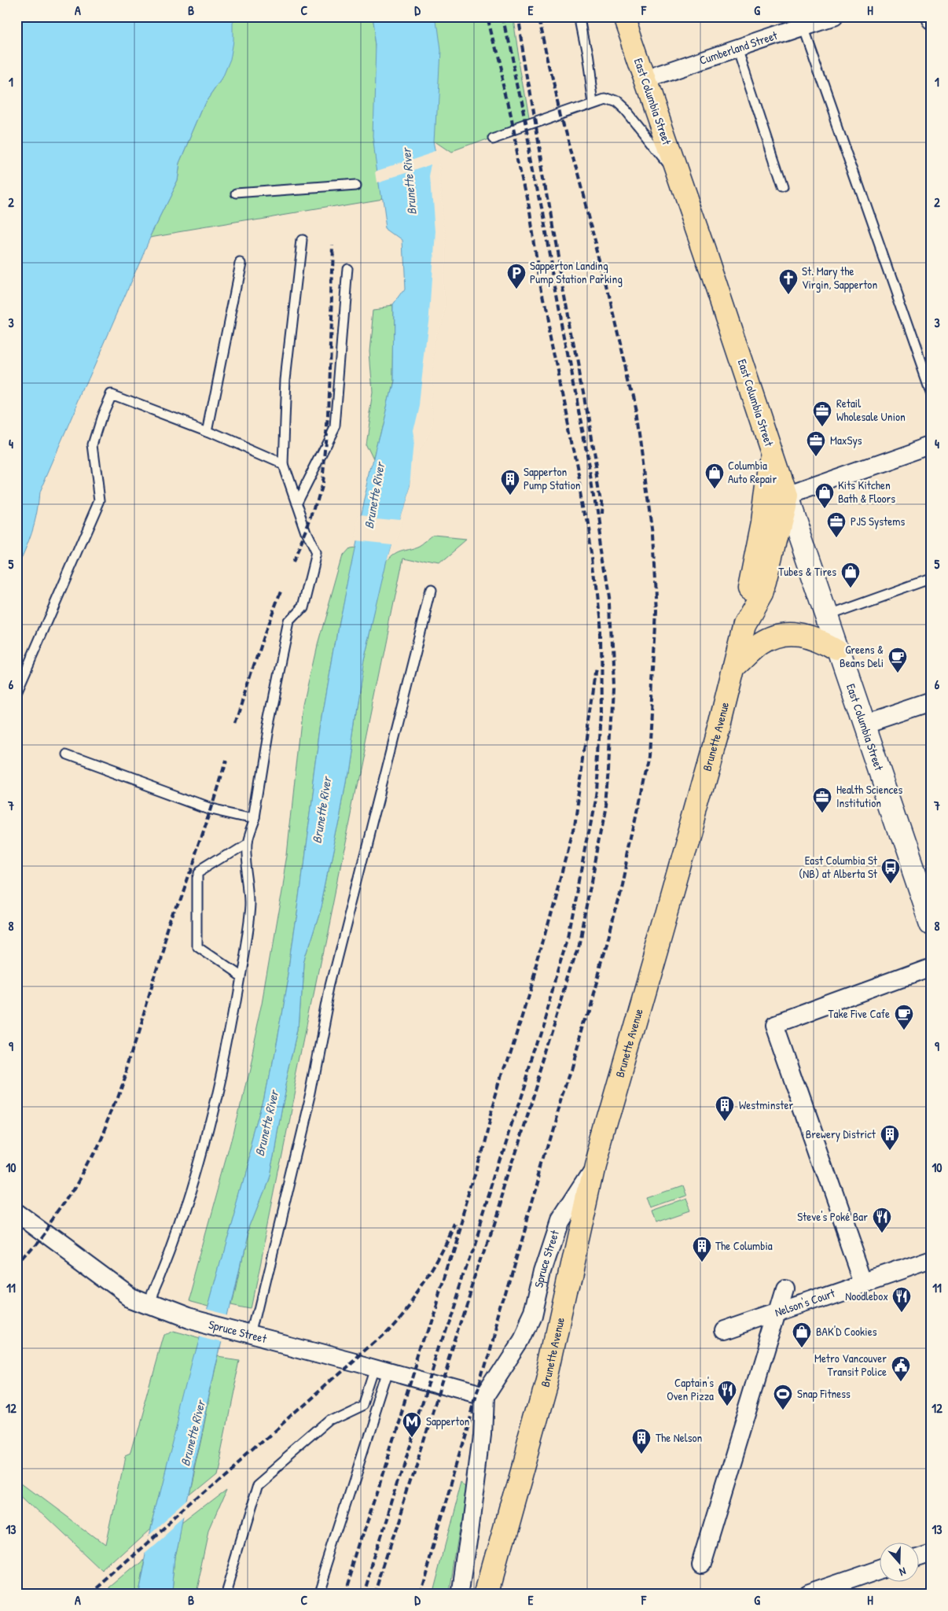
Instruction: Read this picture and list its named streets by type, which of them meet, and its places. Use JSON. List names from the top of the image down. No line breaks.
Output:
{"streets":{"main road":["East Columbia Street","Brunette Avenue"],"street":["Cumberland Street","Spruce Street","Nelson's Court"]},"crossings":[["Cumberland Street","East Columbia Street"],["East Columbia Street","Brunette Avenue"],["Brunette Avenue","Spruce Street"]],"water":["Brunette River"],"places":{"parking":["Sapperton Landing Pump Station Parking"],"church":["St. Mary the Virgin, Sapperton"],"office":["Retail Wholesale Union","MaxSys","PJS Systems","Health Sciences Institution"],"shop":["Columbia Auto Repair","Kits Kitchen Bath & Floors","Tubes & Tires","BAK'D Cookies"],"building":["Sapperton Pump Station","Westminster","Brewery District","The Columbia","The Nelson"],"cafe":["Greens & Beans Deli","Take Five Cafe"],"bus stop":["East Columbia St (NB) at Alberta St"],"restaurant":["Steve's Poké Bar","Noodlebox","Captain's Oven Pizza"],"public building":["Metro Vancouver Transit Police"],"sports":["Snap Fitness"],"metro station":["Sapperton"]},"north":"bottom","grid":{"columns":["A","B","C","D","E","F","G","H"],"rows":["1","2","3","4","5","6","7","8","9","10","11","12","13"]}}
